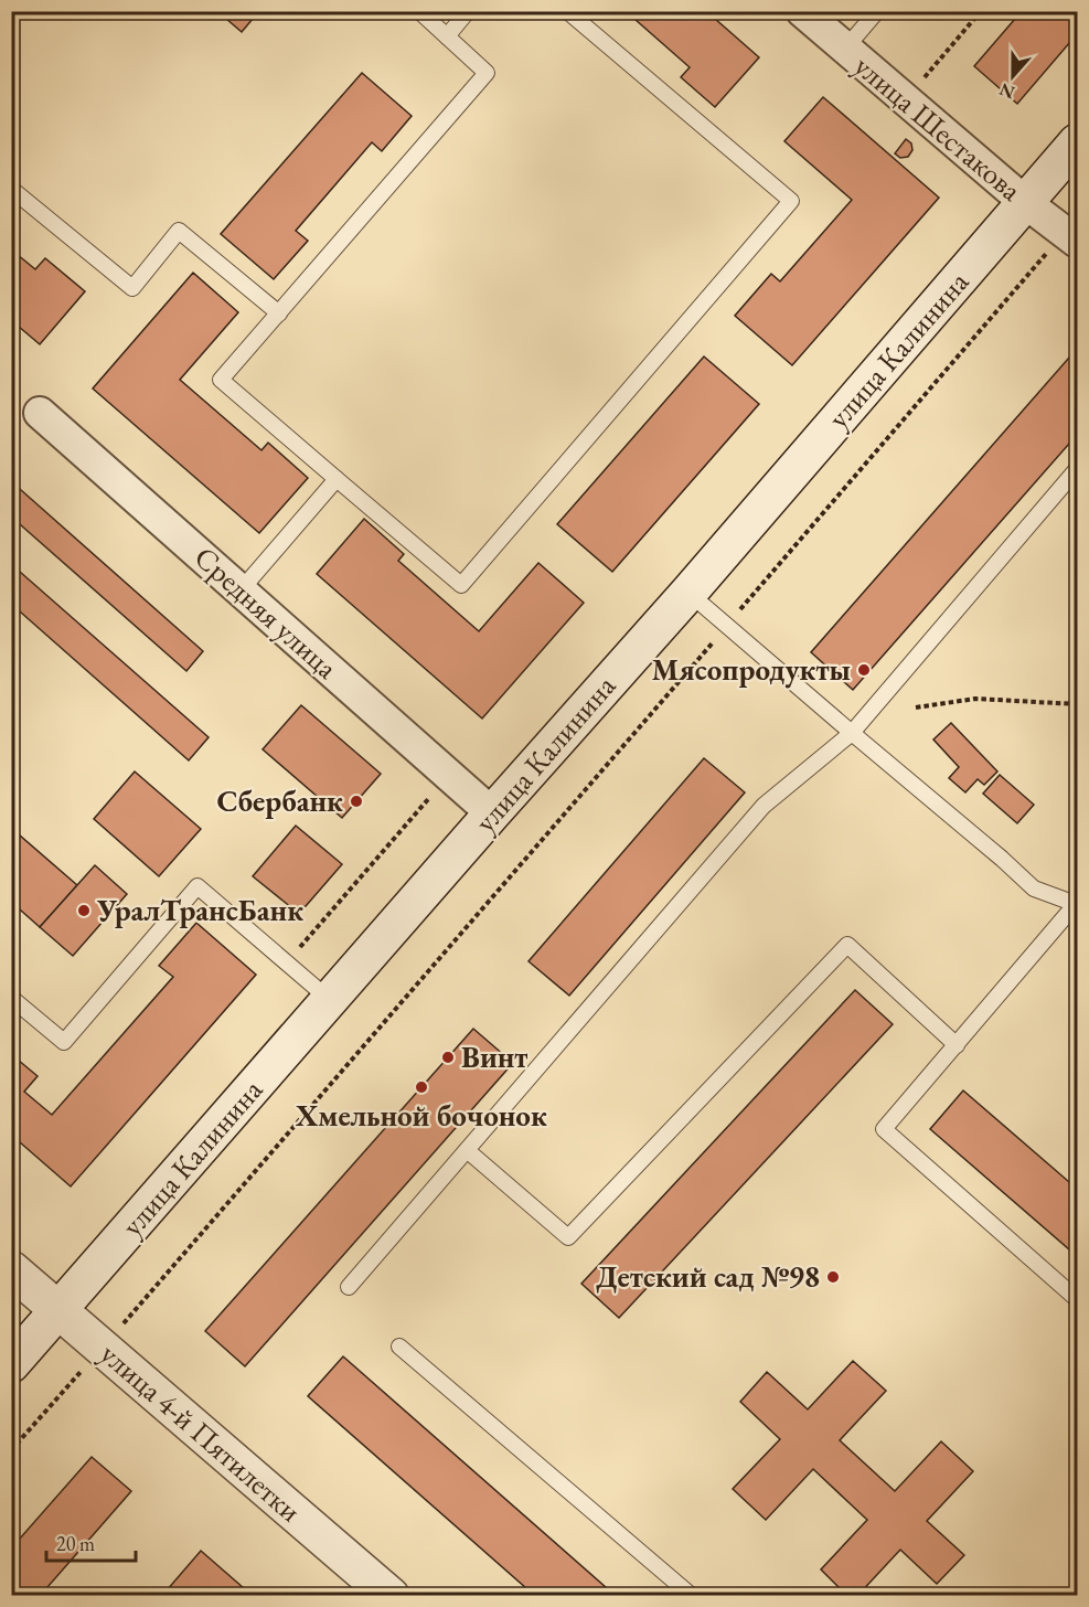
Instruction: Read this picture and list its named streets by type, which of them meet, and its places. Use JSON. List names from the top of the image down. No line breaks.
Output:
{"streets":{"main road":["улица Калинина","улица 4-й Пятилетки"],"street":["улица Шестакова","Средняя улица"]},"crossings":[["улица Шестакова","улица Калинина"],["улица Калинина","Средняя улица"],["улица Калинина","улица 4-й Пятилетки"]],"places":["Мясопродукты","Сбербанк","УралТрансБанк","Винт","Хмельной бочонок","Детский сад №98"],"scale_bar":"20 m","north":"bottom"}
